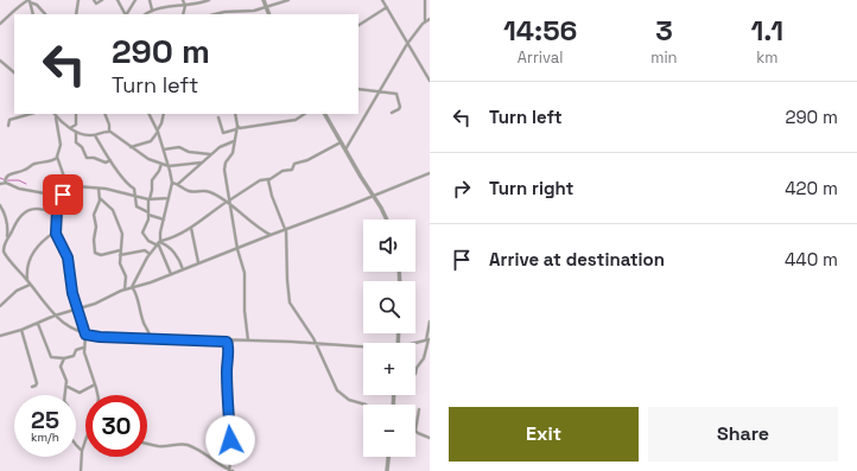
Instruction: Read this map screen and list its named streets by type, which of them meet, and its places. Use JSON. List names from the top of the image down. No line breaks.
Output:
{"page":{"eta":["14:56","Arrival","3","min","1.1","km"],"turn":["290 m","Turn left"],"list":[{"name":"Turn left","value":"290 m"},{"name":"Turn right","value":"420 m"},{"name":"Arrive at destination","value":"440 m"}],"map_buttons":["+","−"],"speed":"25 km/h","limit":"30","buttons":["Exit","Share"]}}
